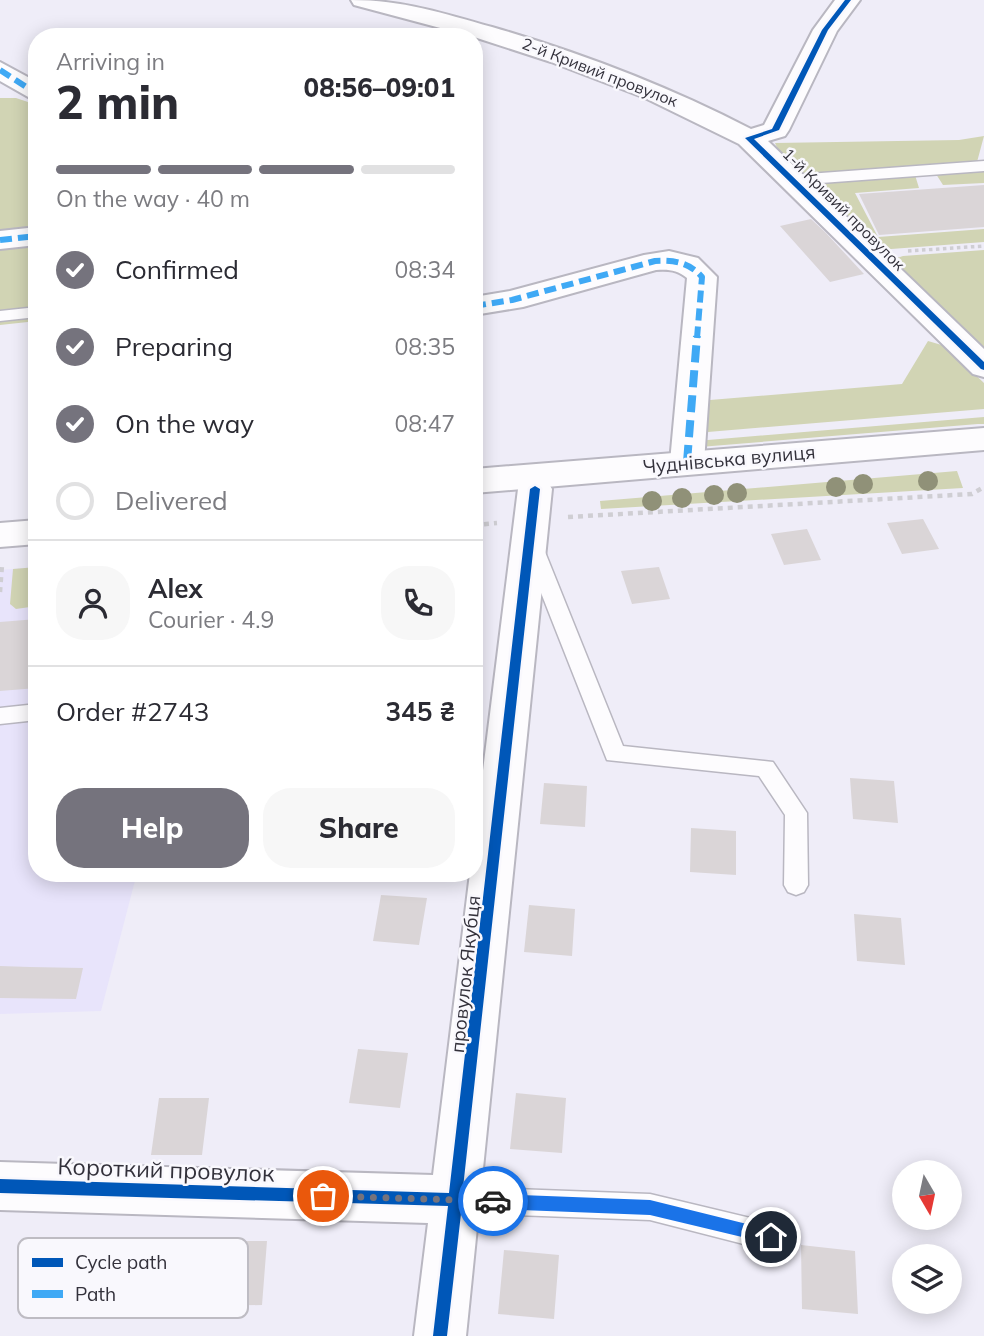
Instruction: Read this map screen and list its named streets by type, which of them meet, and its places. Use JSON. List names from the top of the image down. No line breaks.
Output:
{"streets":{"street":["2-й Кривий провулок","1-й Кривий провулок","Чуднівська вулиця","провулок Якубця","Короткий провулок"]},"crossings":[["2-й Кривий провулок","1-й Кривий провулок"],["Чуднівська вулиця","провулок Якубця"],["провулок Якубця","Короткий провулок"]],"legend":["Cycle path","Path"],"north":"bottom","page":{"heading":["2 min","Arriving in","08:56–09:01"],"panel":["Alex","Courier · 4.9","Order #2743","345 ₴"],"bar":"On the way · 40 m","list":[["Confirmed","08:34"],["Preparing","08:35"],["On the way","08:47"],"Delivered"],"buttons":["Help","Share"]}}
